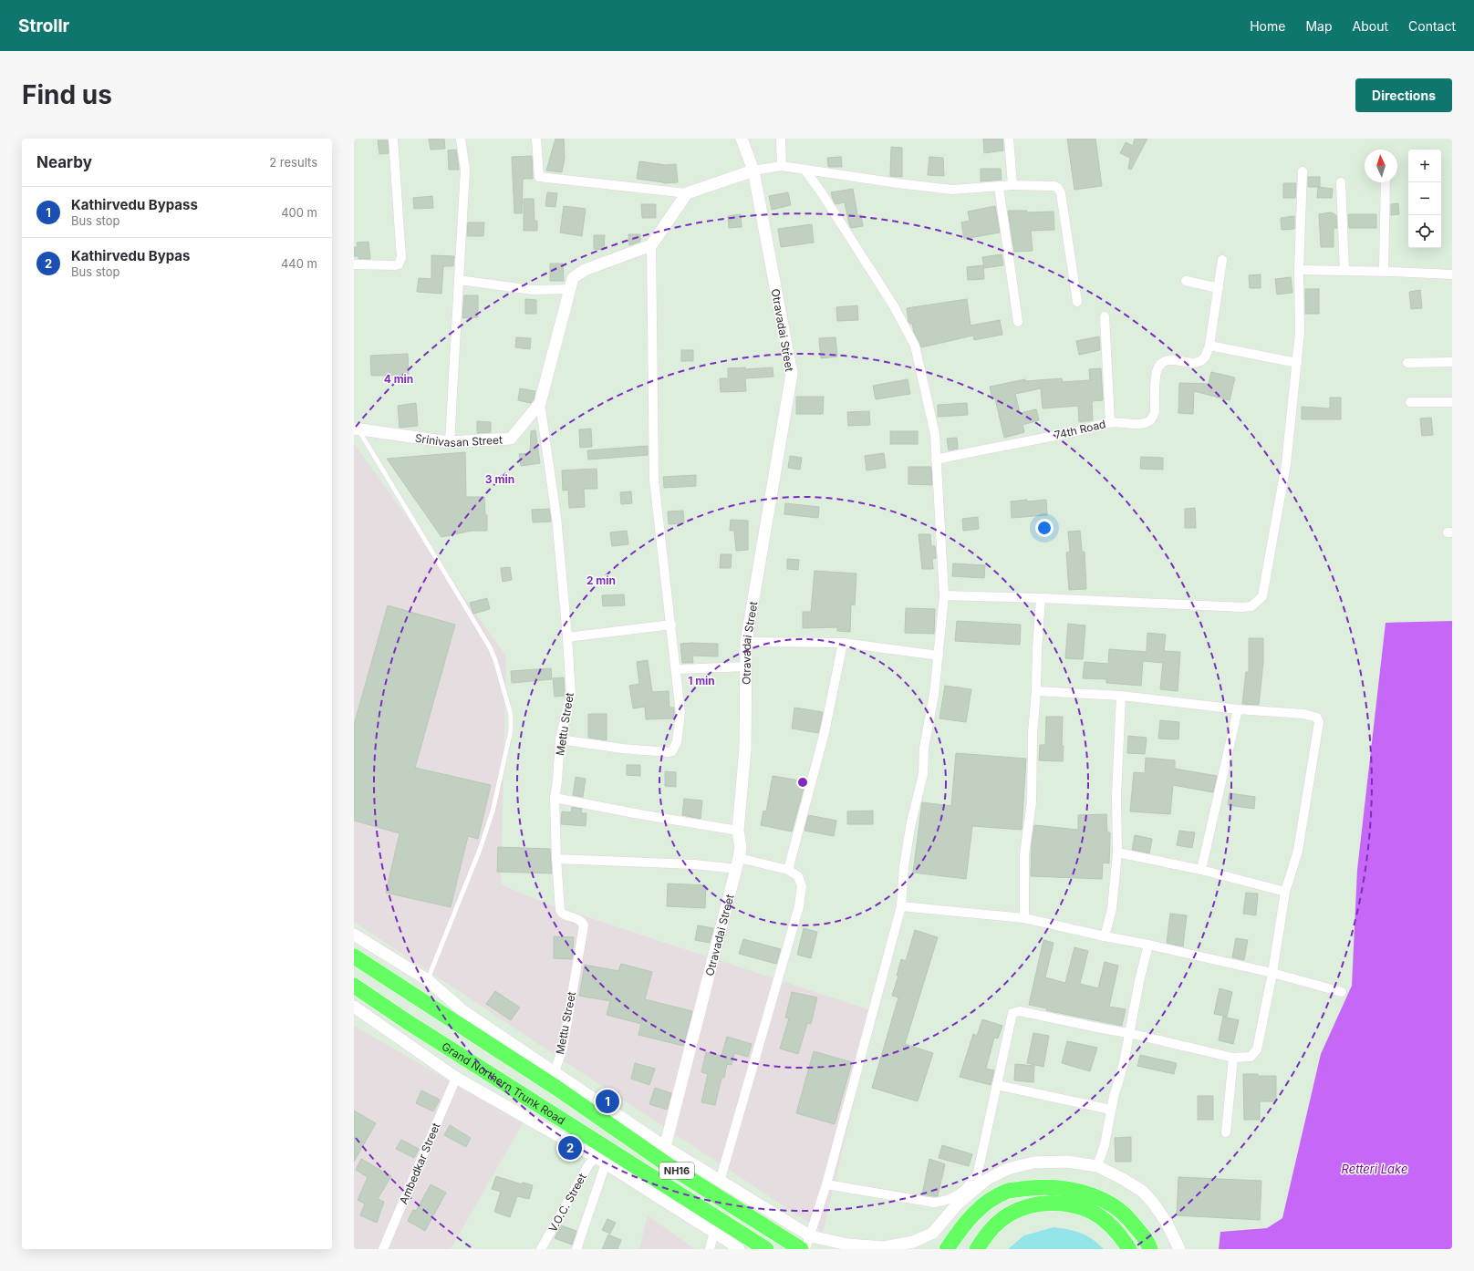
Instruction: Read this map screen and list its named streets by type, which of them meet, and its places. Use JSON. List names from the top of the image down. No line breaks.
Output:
{"streets":{"highway":["Grand Northern Trunk Road","NH16"],"street":["Otravadai Street","74th Road","Srinivasan Street","Mettu Street","Ambedkar Street","V.O.C. Street"]},"crossings":[["Srinivasan Street","Mettu Street"]],"water":["Retteri Lake"],"north":"top","page":{"header":"Strollr","nav":["Home","Map","About","Contact"],"buttons":"Directions","title":"Find us","heading":["Nearby","2 results"],"map_buttons":["+","−"],"list":[{"mark":"1","name":"Kathirvedu Bypass","note":"Bus stop","value":"400 m"},{"mark":"2","name":"Kathirvedu Bypas","note":"Bus stop","value":"440 m"}],"pins":["1","2"]},"rings":["4 min","3 min","2 min","1 min"]}
